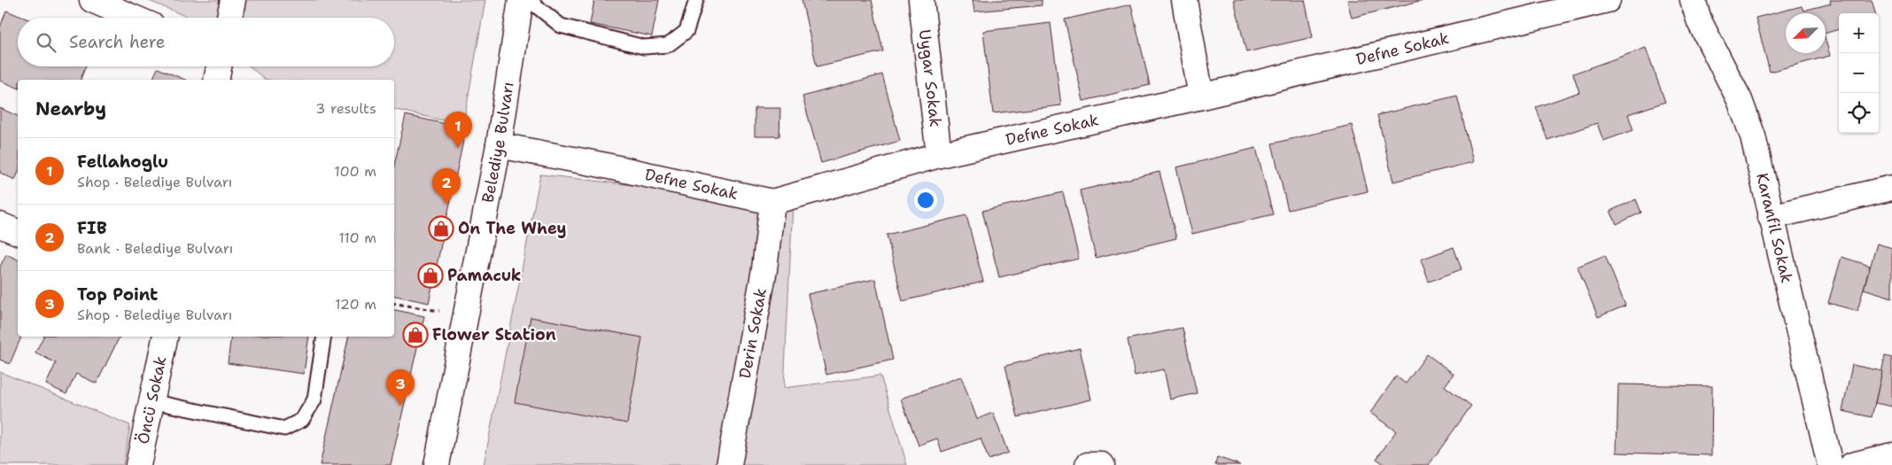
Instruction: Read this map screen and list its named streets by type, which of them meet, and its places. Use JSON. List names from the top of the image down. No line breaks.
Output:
{"streets":{"street":["Defne Sokak","Uygar Sokak","Belediye Bulvarı","Karanfil Sokak","Derin Sokak","Öncü Sokak"]},"crossings":[["Defne Sokak","Uygar Sokak"],["Defne Sokak","Belediye Bulvarı"],["Defne Sokak","Derin Sokak"]],"places":{"shop":["On The Whey","Pamacuk","Flower Station"]},"north":"bottom left","page":{"map_buttons":["+","−"],"search":"Search here","heading":["Nearby","3 results"],"pins":["1","2","3"],"list":[{"mark":"1","name":"Fellahoglu","note":"Shop · Belediye Bulvarı","value":"100 m"},{"mark":"2","name":"FIB","note":"Bank · Belediye Bulvarı","value":"110 m"},{"mark":"3","name":"Top Point","note":"Shop · Belediye Bulvarı","value":"120 m"}]}}
